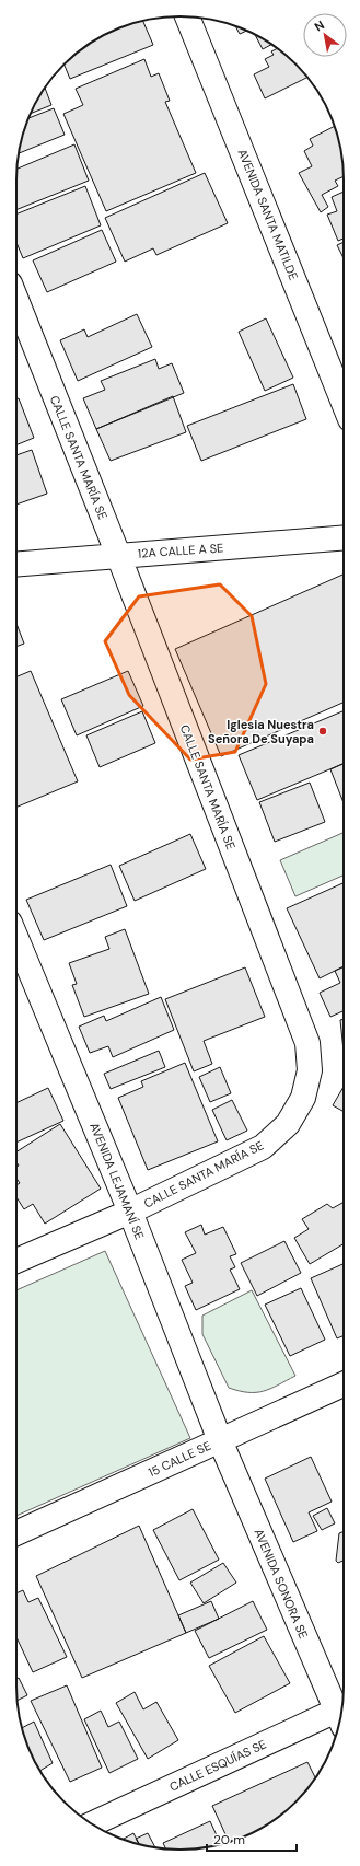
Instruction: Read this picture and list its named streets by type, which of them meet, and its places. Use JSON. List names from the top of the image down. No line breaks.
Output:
{"streets":{"street":["AVENIDA SANTA MATILDE","CALLE SANTA MARÍA SE","12A CALLE A SE","AVENIDA LEJAMANÍ SE","15 CALLE SE","AVENIDA SONORA SE","CALLE ESQUÍAS SE"]},"crossings":[["CALLE SANTA MARÍA SE","12A CALLE A SE"],["CALLE SANTA MARÍA SE","AVENIDA LEJAMANÍ SE"],["AVENIDA LEJAMANÍ SE","15 CALLE SE"],["AVENIDA LEJAMANÍ SE","AVENIDA SONORA SE"],["15 CALLE SE","AVENIDA SONORA SE"]],"places":["Iglesia Nuestra Señora De Suyapa"],"scale_bar":"20 m","north":"top left"}
